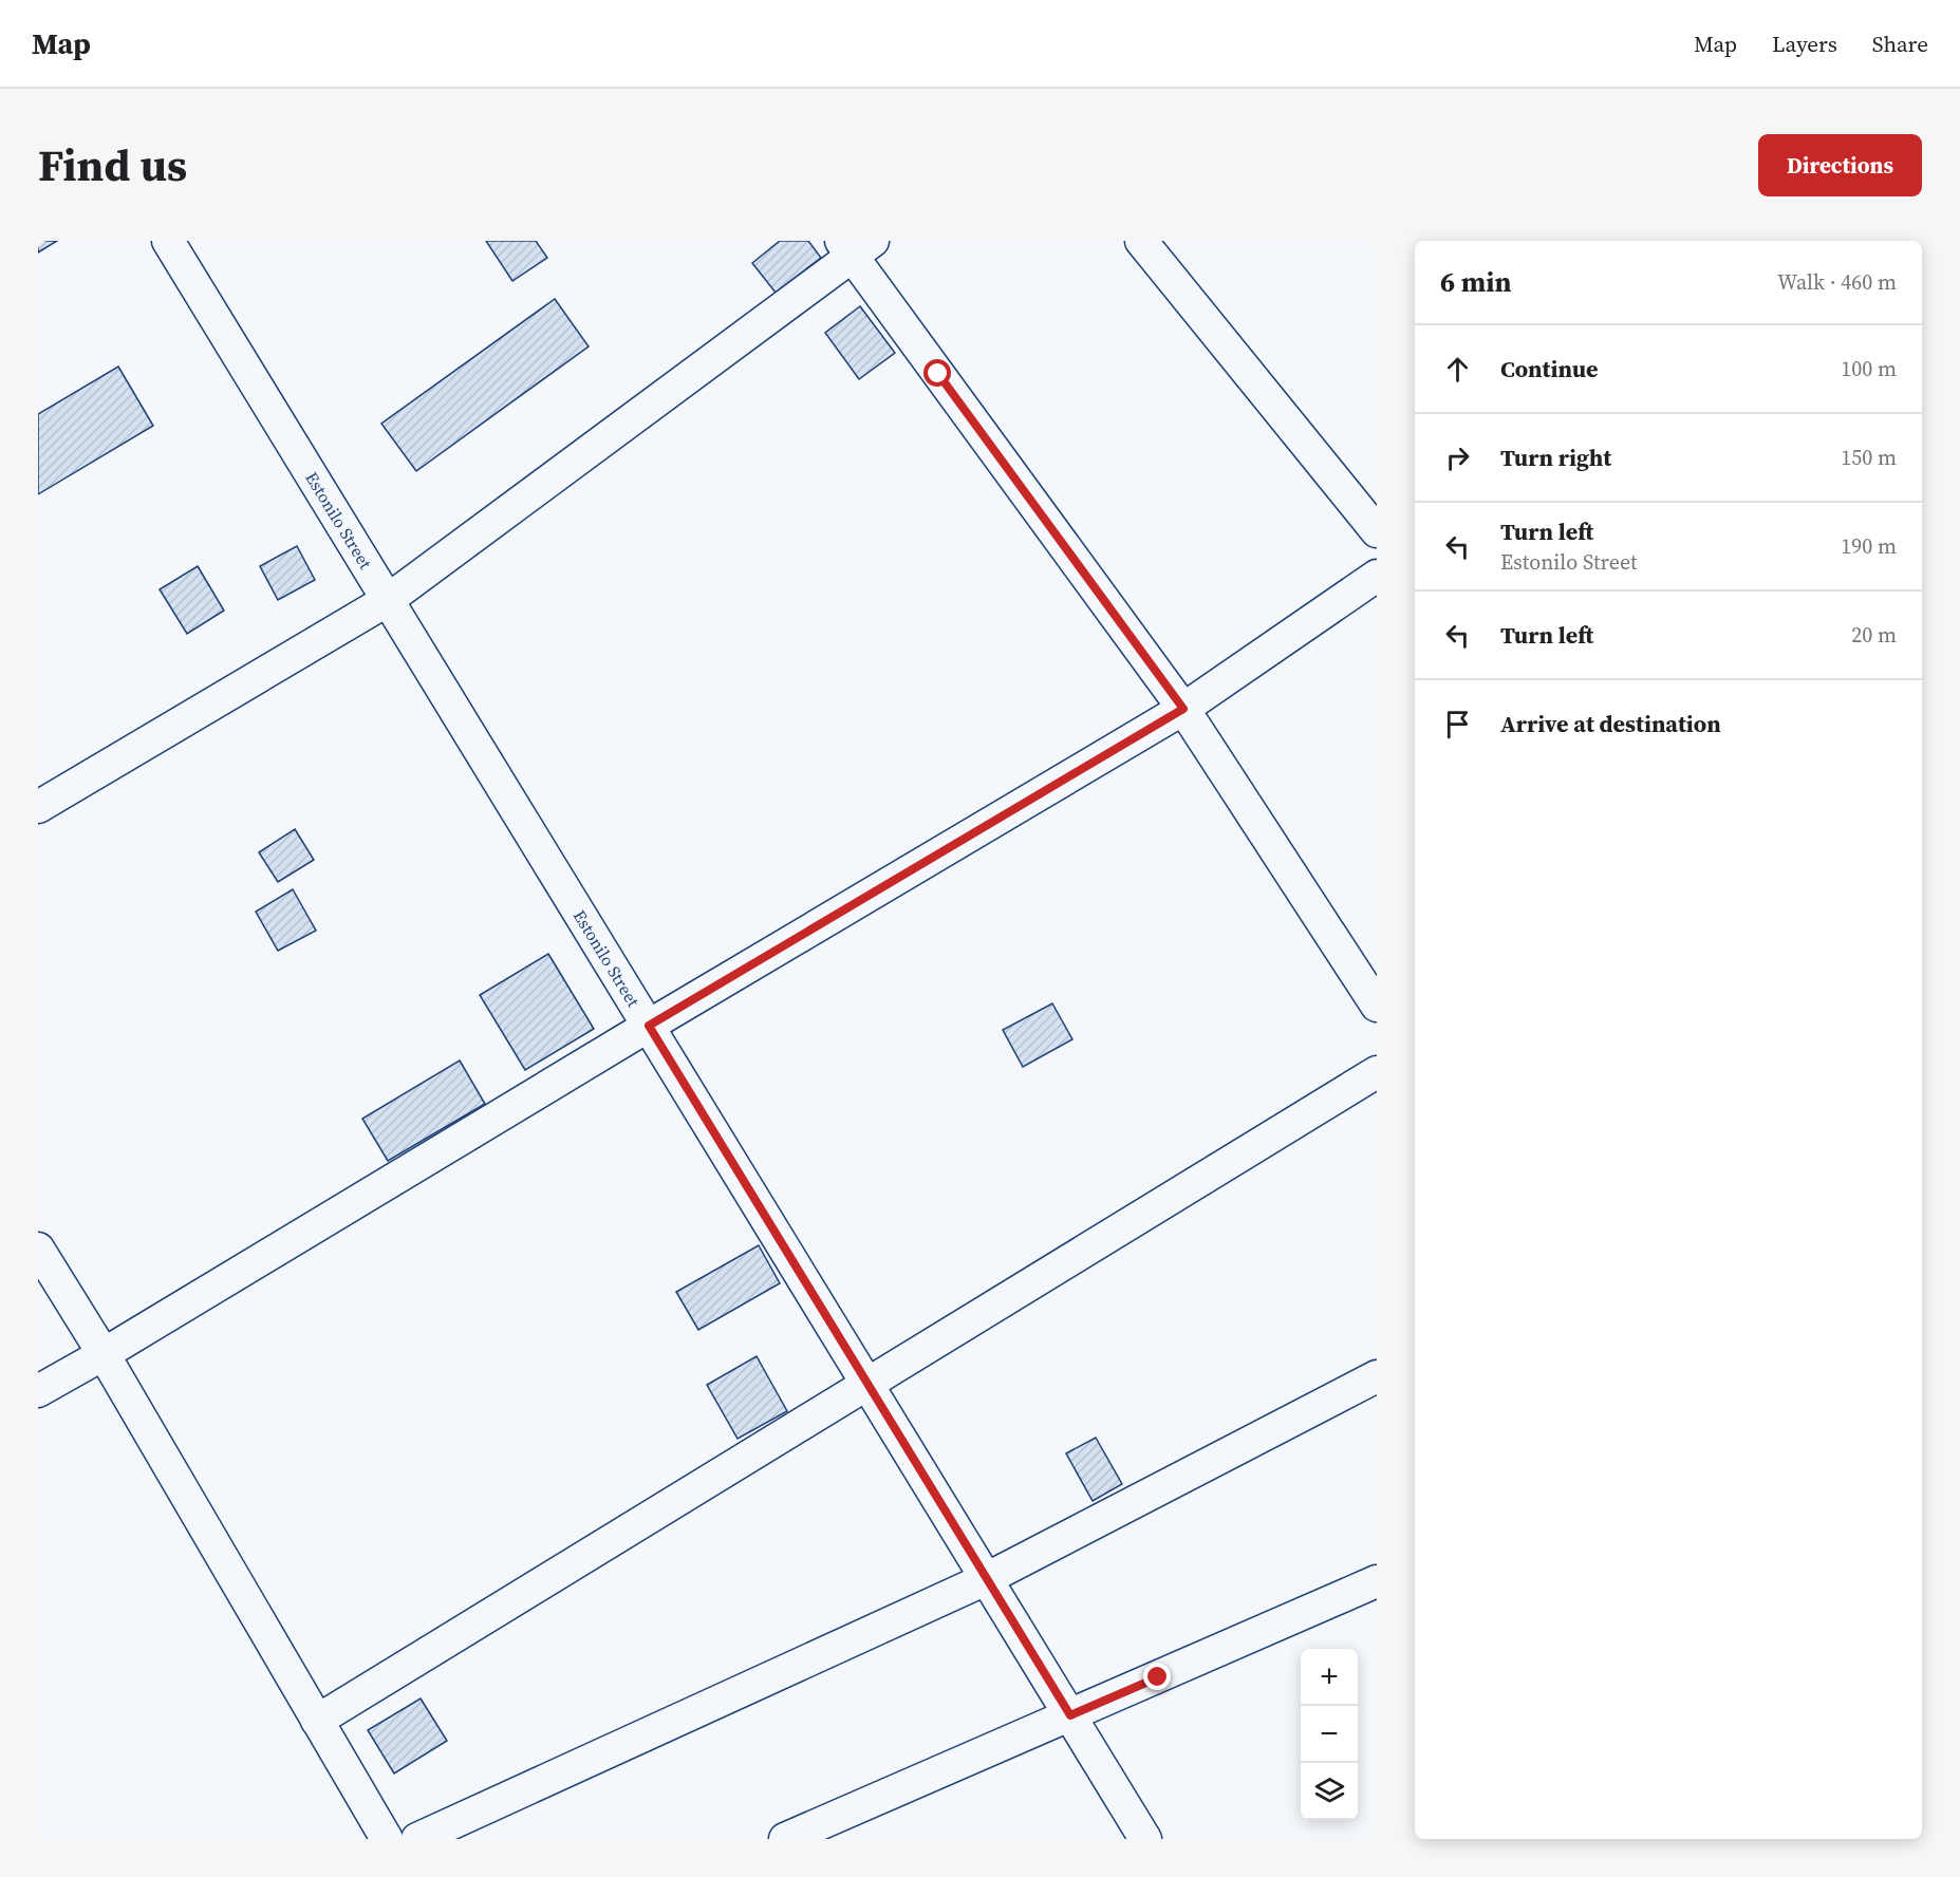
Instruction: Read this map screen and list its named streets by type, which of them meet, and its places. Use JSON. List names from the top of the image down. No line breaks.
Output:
{"streets":{"street":["Estonilo Street"]},"page":{"header":"Map","nav":["Map","Layers","Share"],"title":"Find us","buttons":"Directions","heading":["6 min","Walk · 460 m"],"list":[["Continue","100 m"],["Turn right","150 m"],["Turn left","Estonilo Street","190 m"],["Turn left","20 m"],"Arrive at destination"],"map_buttons":["+","−"]}}
